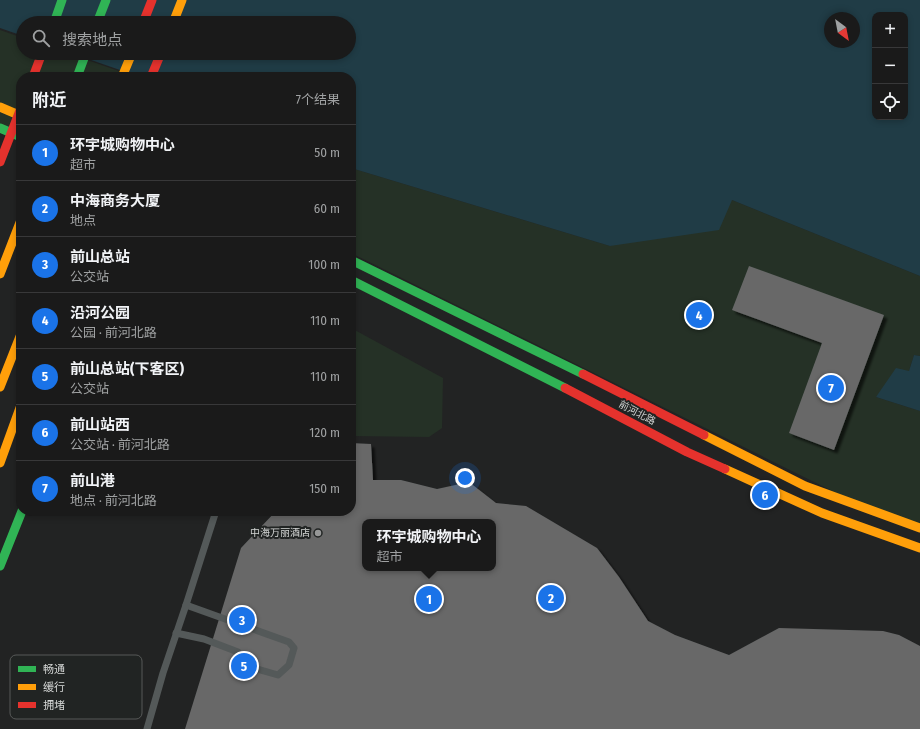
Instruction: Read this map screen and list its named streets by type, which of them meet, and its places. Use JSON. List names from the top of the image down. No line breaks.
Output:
{"streets":{"main road":["前河北路"]},"places":["中海万丽酒店"],"legend":["畅通","缓行","拥堵"],"north":"bottom right","page":{"map_buttons":["+","−"],"search":"搜索地点","heading":["附近","7个结果"],"list":[{"mark":"1","name":"环宇城购物中心","note":"超市","value":"50 m"},{"mark":"2","name":"中海商务大厦","note":"地点","value":"60 m"},{"mark":"3","name":"前山总站","note":"公交站","value":"100 m"},{"mark":"4","name":"沿河公园","note":"公园 · 前河北路","value":"110 m"},{"mark":"5","name":"前山总站(下客区)","note":"公交站","value":"110 m"},{"mark":"6","name":"前山站西","note":"公交站 · 前河北路","value":"120 m"},{"mark":"7","name":"前山港","note":"地点 · 前河北路","value":"150 m"}],"pins":["4","7","6","2","1","3","5"],"popup":["环宇城购物中心","超市"]}}
